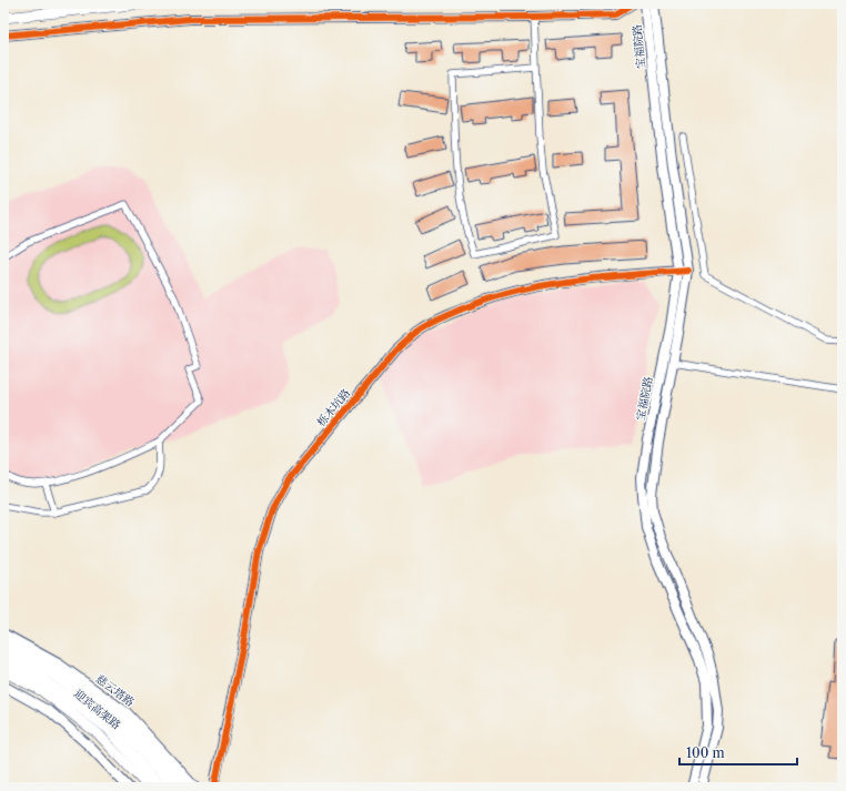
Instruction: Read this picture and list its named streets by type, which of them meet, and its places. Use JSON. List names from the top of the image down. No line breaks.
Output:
{"streets":{"highway":["迎宾高架路"],"main road":["慈云塔路"],"street":["宝福院路","栎木坑路"]},"crossings":[["宝福院路","栎木坑路"],["慈云塔路","迎宾高架路"]],"scale_bar":"100 m"}
